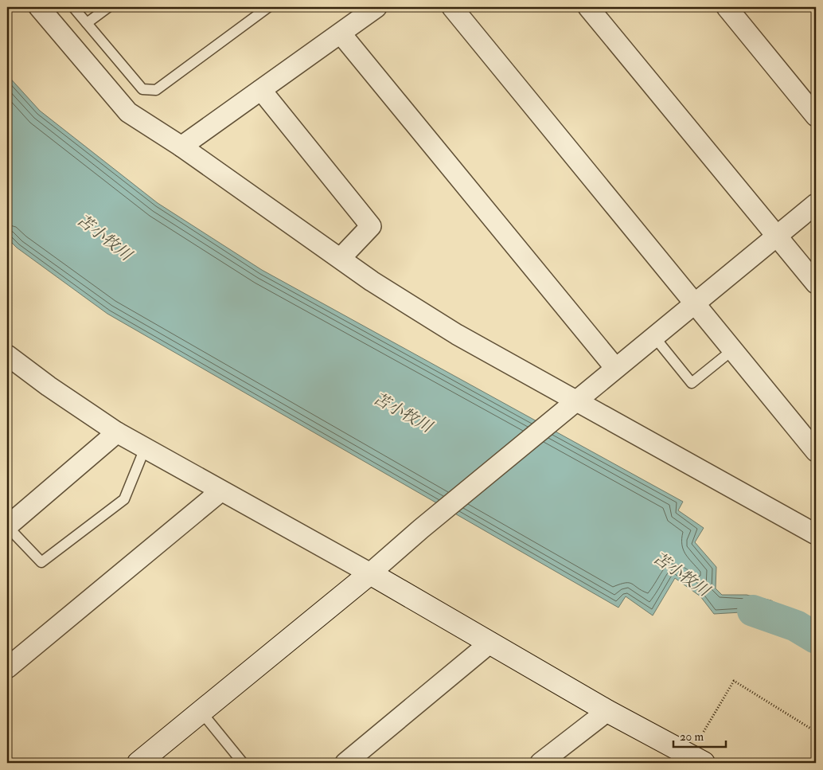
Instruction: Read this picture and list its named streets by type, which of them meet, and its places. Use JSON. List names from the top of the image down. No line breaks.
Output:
{"water":["苫小牧川"],"scale_bar":"20 m"}
